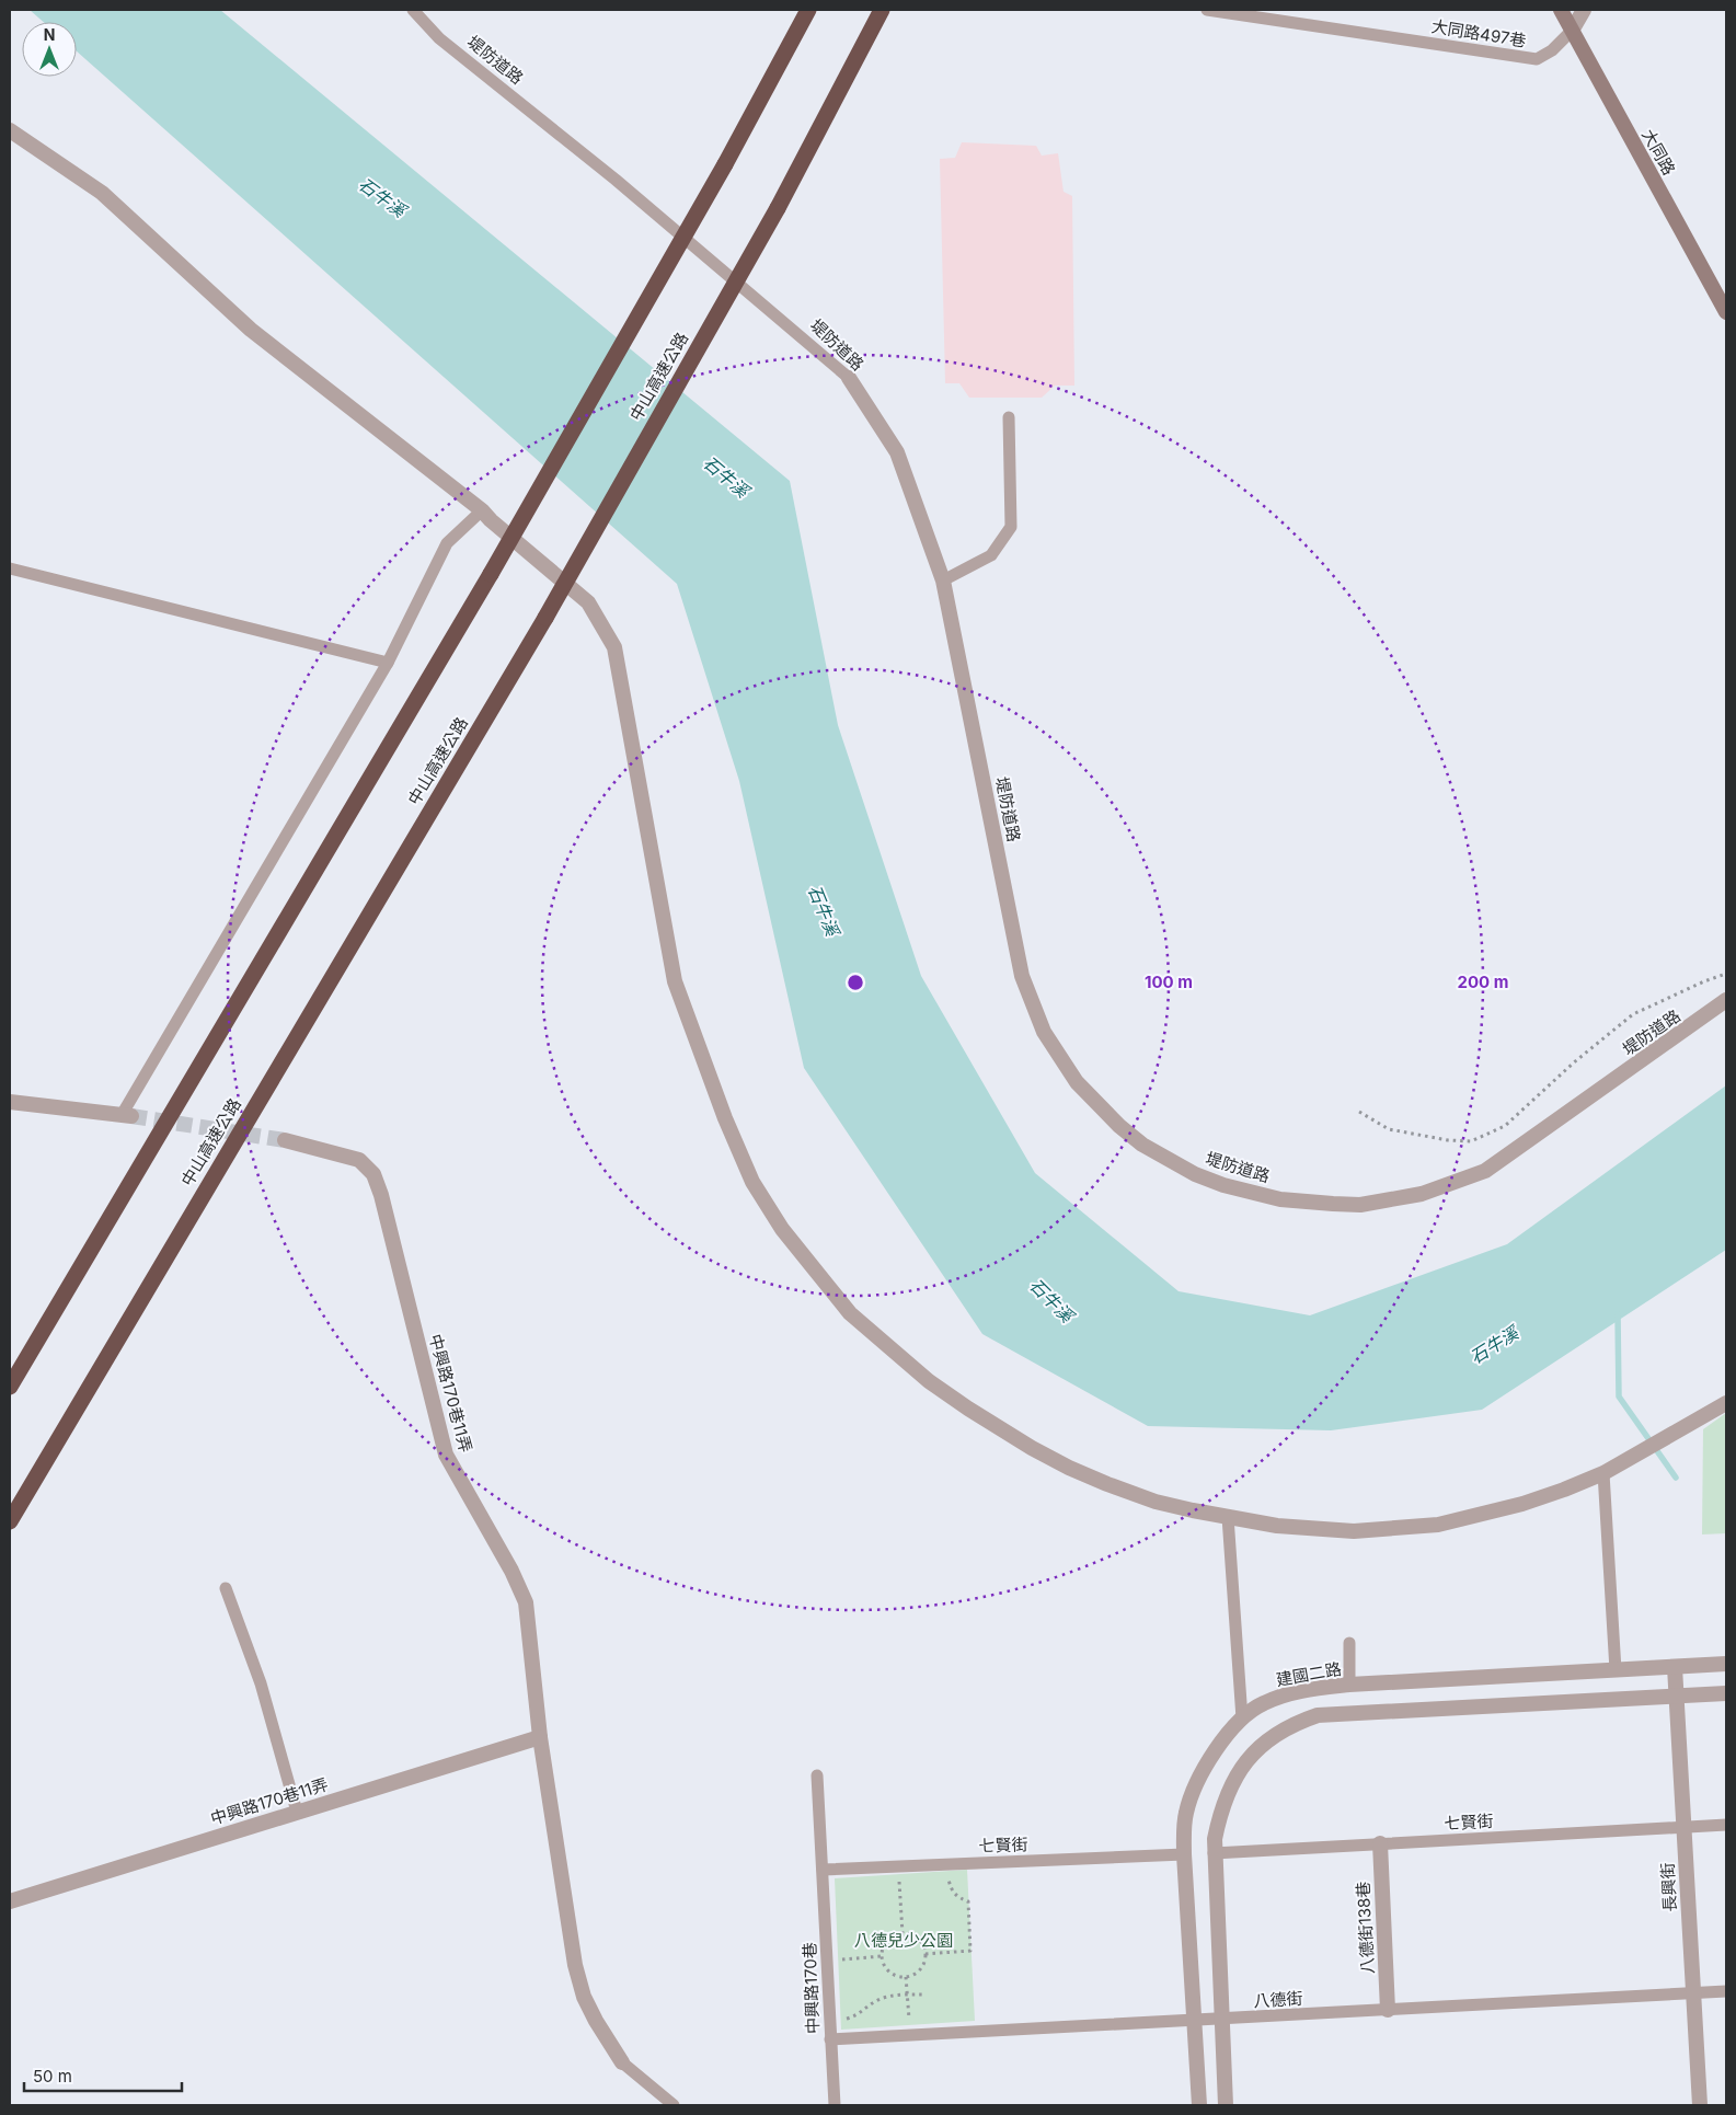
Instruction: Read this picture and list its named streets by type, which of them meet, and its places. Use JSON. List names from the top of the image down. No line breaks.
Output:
{"streets":{"highway":["中山高速公路"],"main road":["大同路"],"street":["堤防道路","中興路170巷11弄","建國二路","長興街","八德街138巷"],"lane":["大同路497巷","七賢街","中興路170巷","八德街"]},"crossings":[["大同路497巷","大同路"],["建國二路","七賢街"],["建國二路","長興街"],["建國二路","八德街"],["七賢街","長興街"],["七賢街","八德街138巷"],["七賢街","中興路170巷"],["長興街","八德街"],["八德街138巷","八德街"],["中興路170巷","八德街"]],"water":["石牛溪"],"parks":["八德兒少公園"],"scale_bar":"50 m","north":"top","rings":["100 m","200 m"]}
